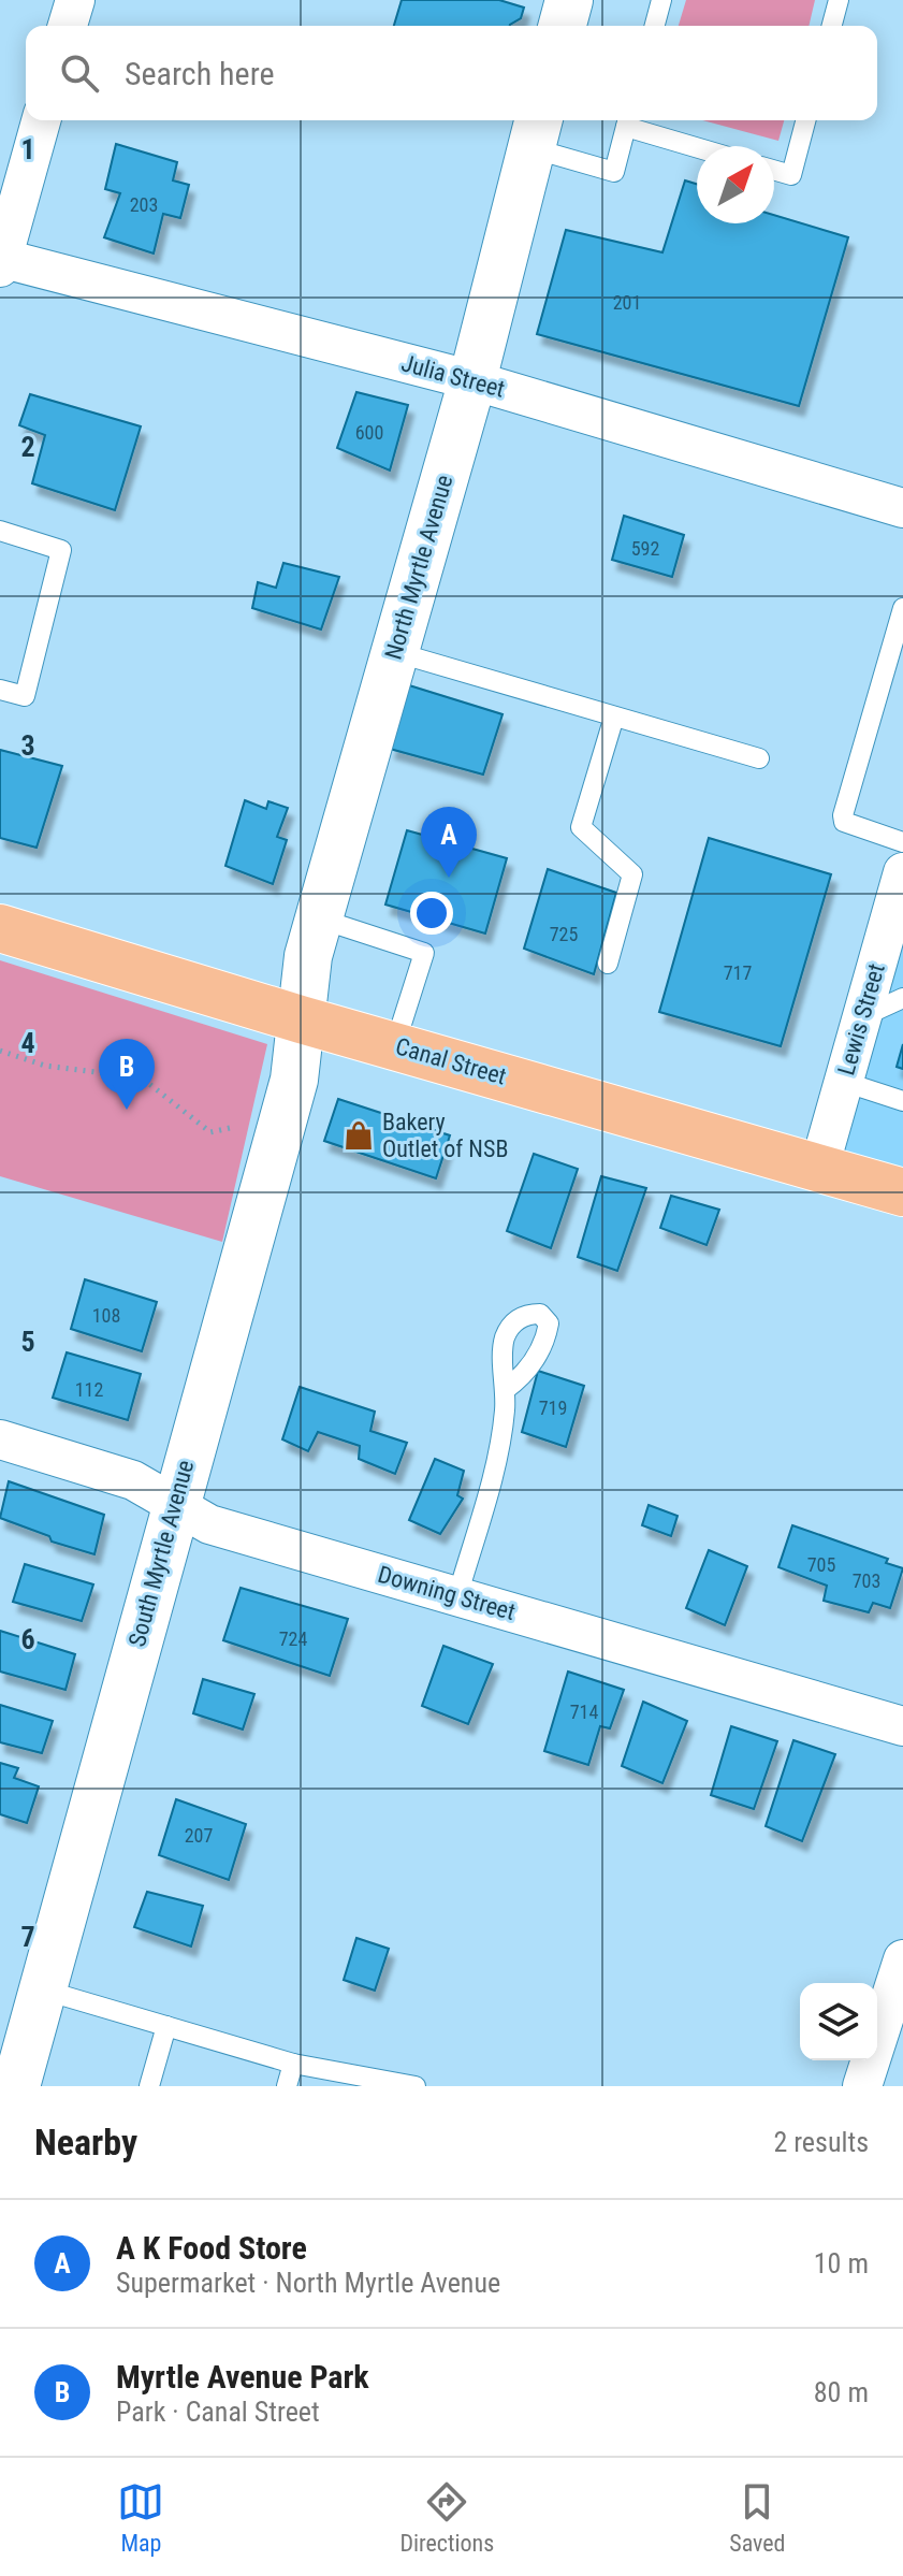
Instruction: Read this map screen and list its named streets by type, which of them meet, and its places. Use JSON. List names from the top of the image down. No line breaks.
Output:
{"streets":{"main road":["Canal Street"],"street":["Julia Street","North Myrtle Avenue","Lewis Street","South Myrtle Avenue","Downing Street"]},"crossings":[["Julia Street","North Myrtle Avenue"],["North Myrtle Avenue","Canal Street"],["North Myrtle Avenue","South Myrtle Avenue"],["Lewis Street","Canal Street"],["Canal Street","South Myrtle Avenue"],["South Myrtle Avenue","Downing Street"]],"places":{"shop":["Bakery Outlet of NSB"]},"house_numbers":["203","201","600","592","725","717","108","112","719","705","703","724","714","207"],"north":"top right","page":{"search":"Search here","pins":["A","B"],"heading":["Nearby","2 results"],"list":[{"mark":"A","name":"A K Food Store","note":"Supermarket · North Myrtle Avenue","value":"10 m"},{"mark":"B","name":"Myrtle Avenue Park","note":"Park · Canal Street","value":"80 m"}],"nav":["Map","Directions","Saved"]},"grid":{"rows":["1","2","3","4","5","6","7"]}}
